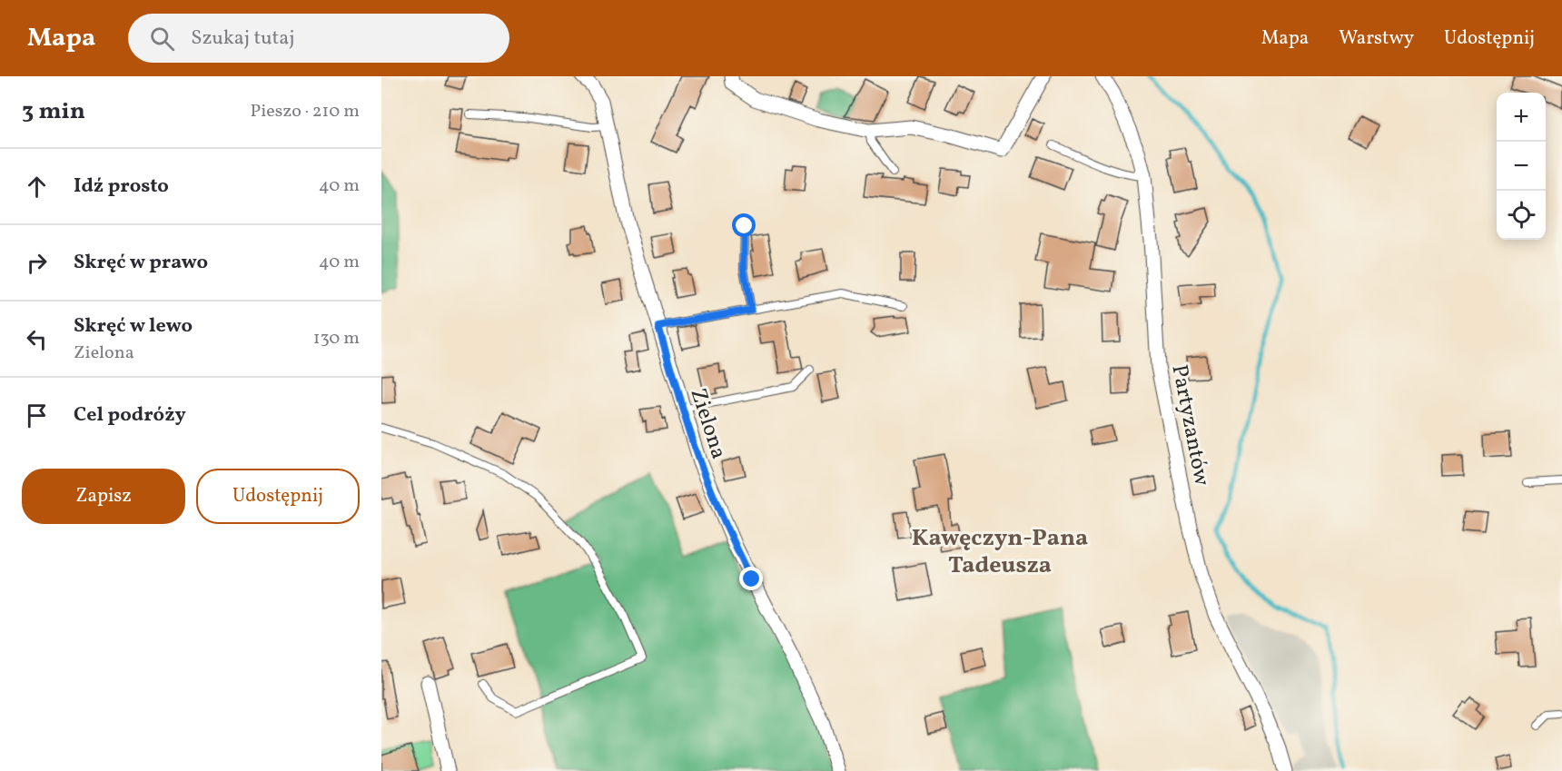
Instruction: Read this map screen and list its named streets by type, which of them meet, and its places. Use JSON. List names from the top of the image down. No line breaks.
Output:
{"streets":{"street":["Zielona","Partyzantów"]},"districts":["Kawęczyn-Pana Tadeusza"],"page":{"header":"Mapa","search":"Szukaj tutaj","nav":["Mapa","Warstwy","Udostępnij"],"heading":["3 min","Pieszo · 210 m"],"map_buttons":["+","−"],"list":[["Idź prosto","40 m"],["Skręć w prawo","40 m"],["Skręć w lewo","Zielona","130 m"],"Cel podróży"],"buttons":["Zapisz","Udostępnij"]}}
